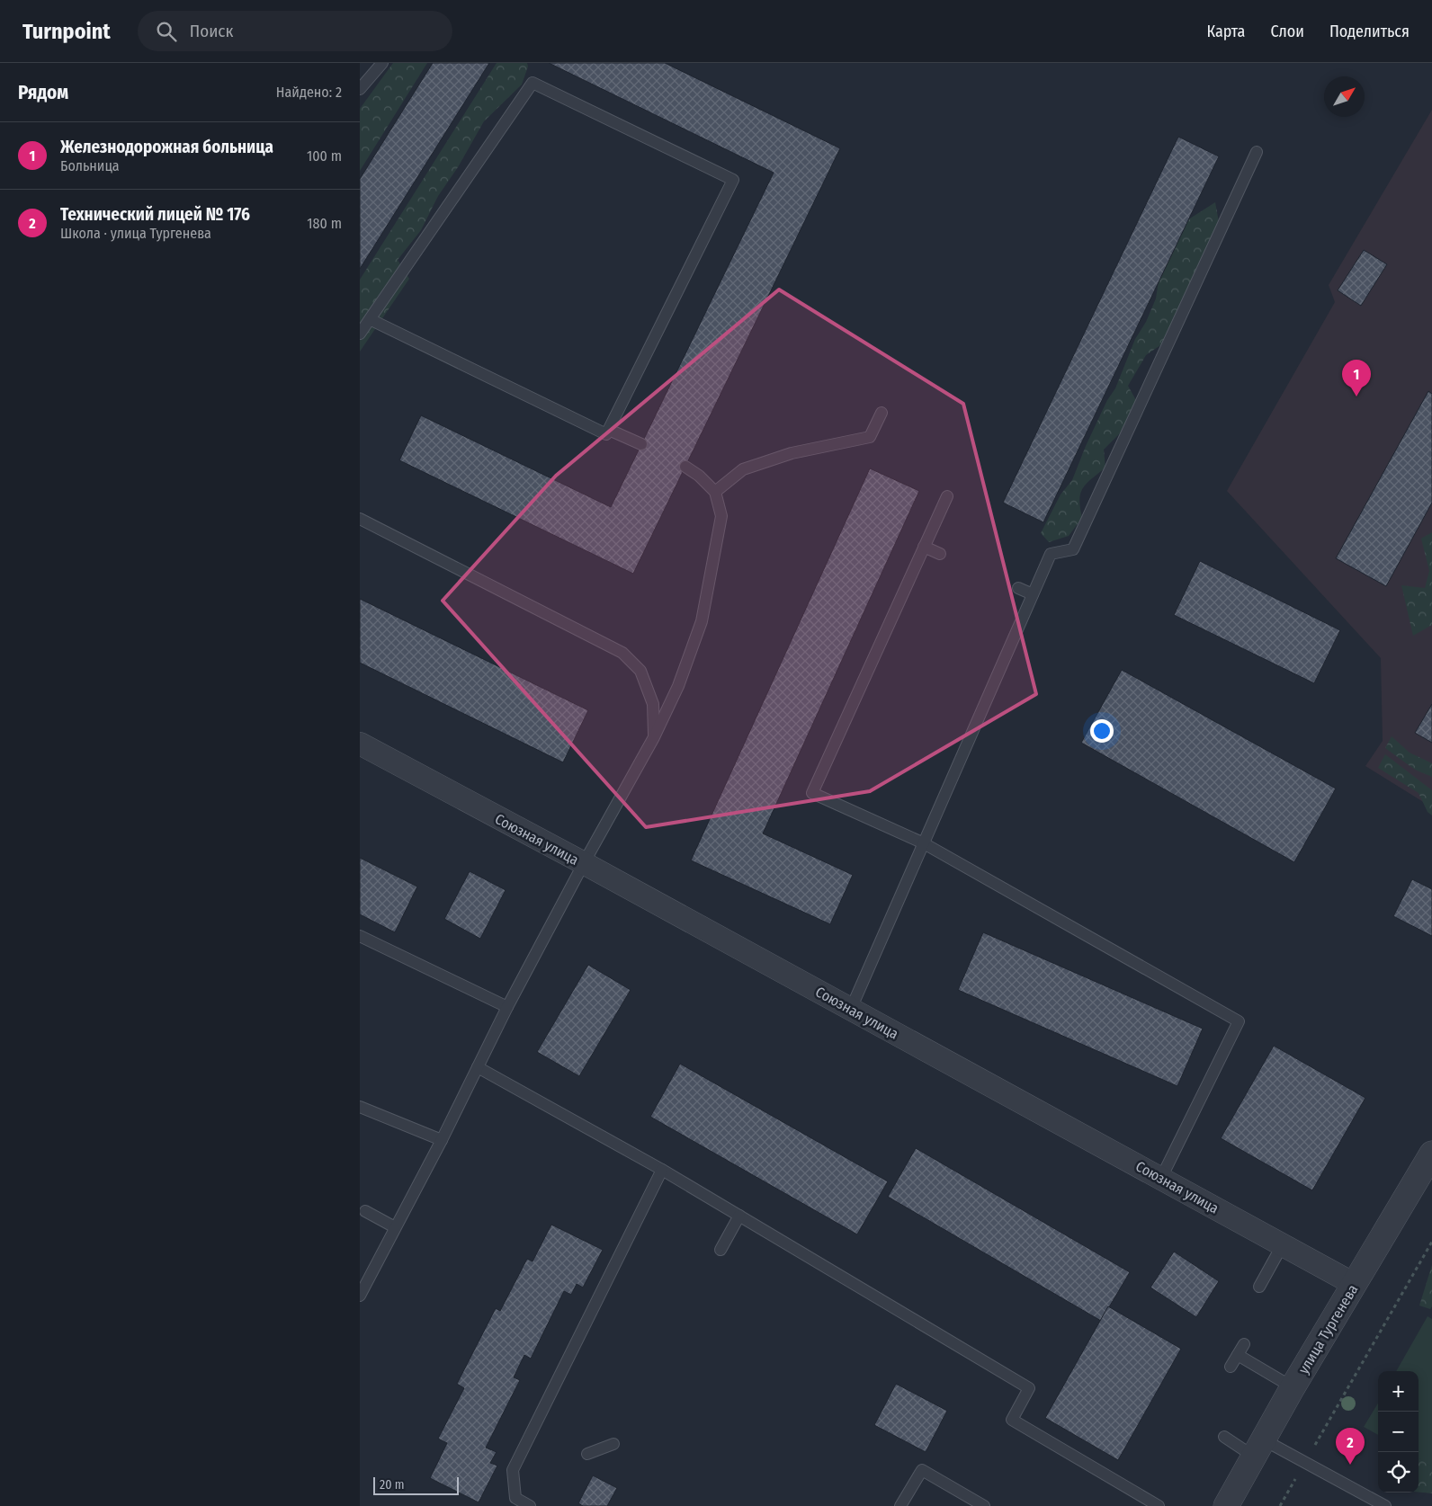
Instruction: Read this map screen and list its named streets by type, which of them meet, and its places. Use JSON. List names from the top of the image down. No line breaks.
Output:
{"streets":{"street":["Союзная улица","улица Тургенева"]},"crossings":[["Союзная улица","улица Тургенева"]],"scale_bar":"20 m","north":"top right","page":{"header":"Turnpoint","search":"Поиск","nav":["Карта","Слои","Поделиться"],"heading":["Рядом","Найдено: 2"],"list":[{"mark":"1","name":"Железнодорожная больница","note":"Больница","value":"100 m"},{"mark":"2","name":"Технический лицей № 176","note":"Школа · улица Тургенева","value":"180 m"}],"pins":["1","2"],"map_buttons":["+","−"],"scale":"20 m"}}
